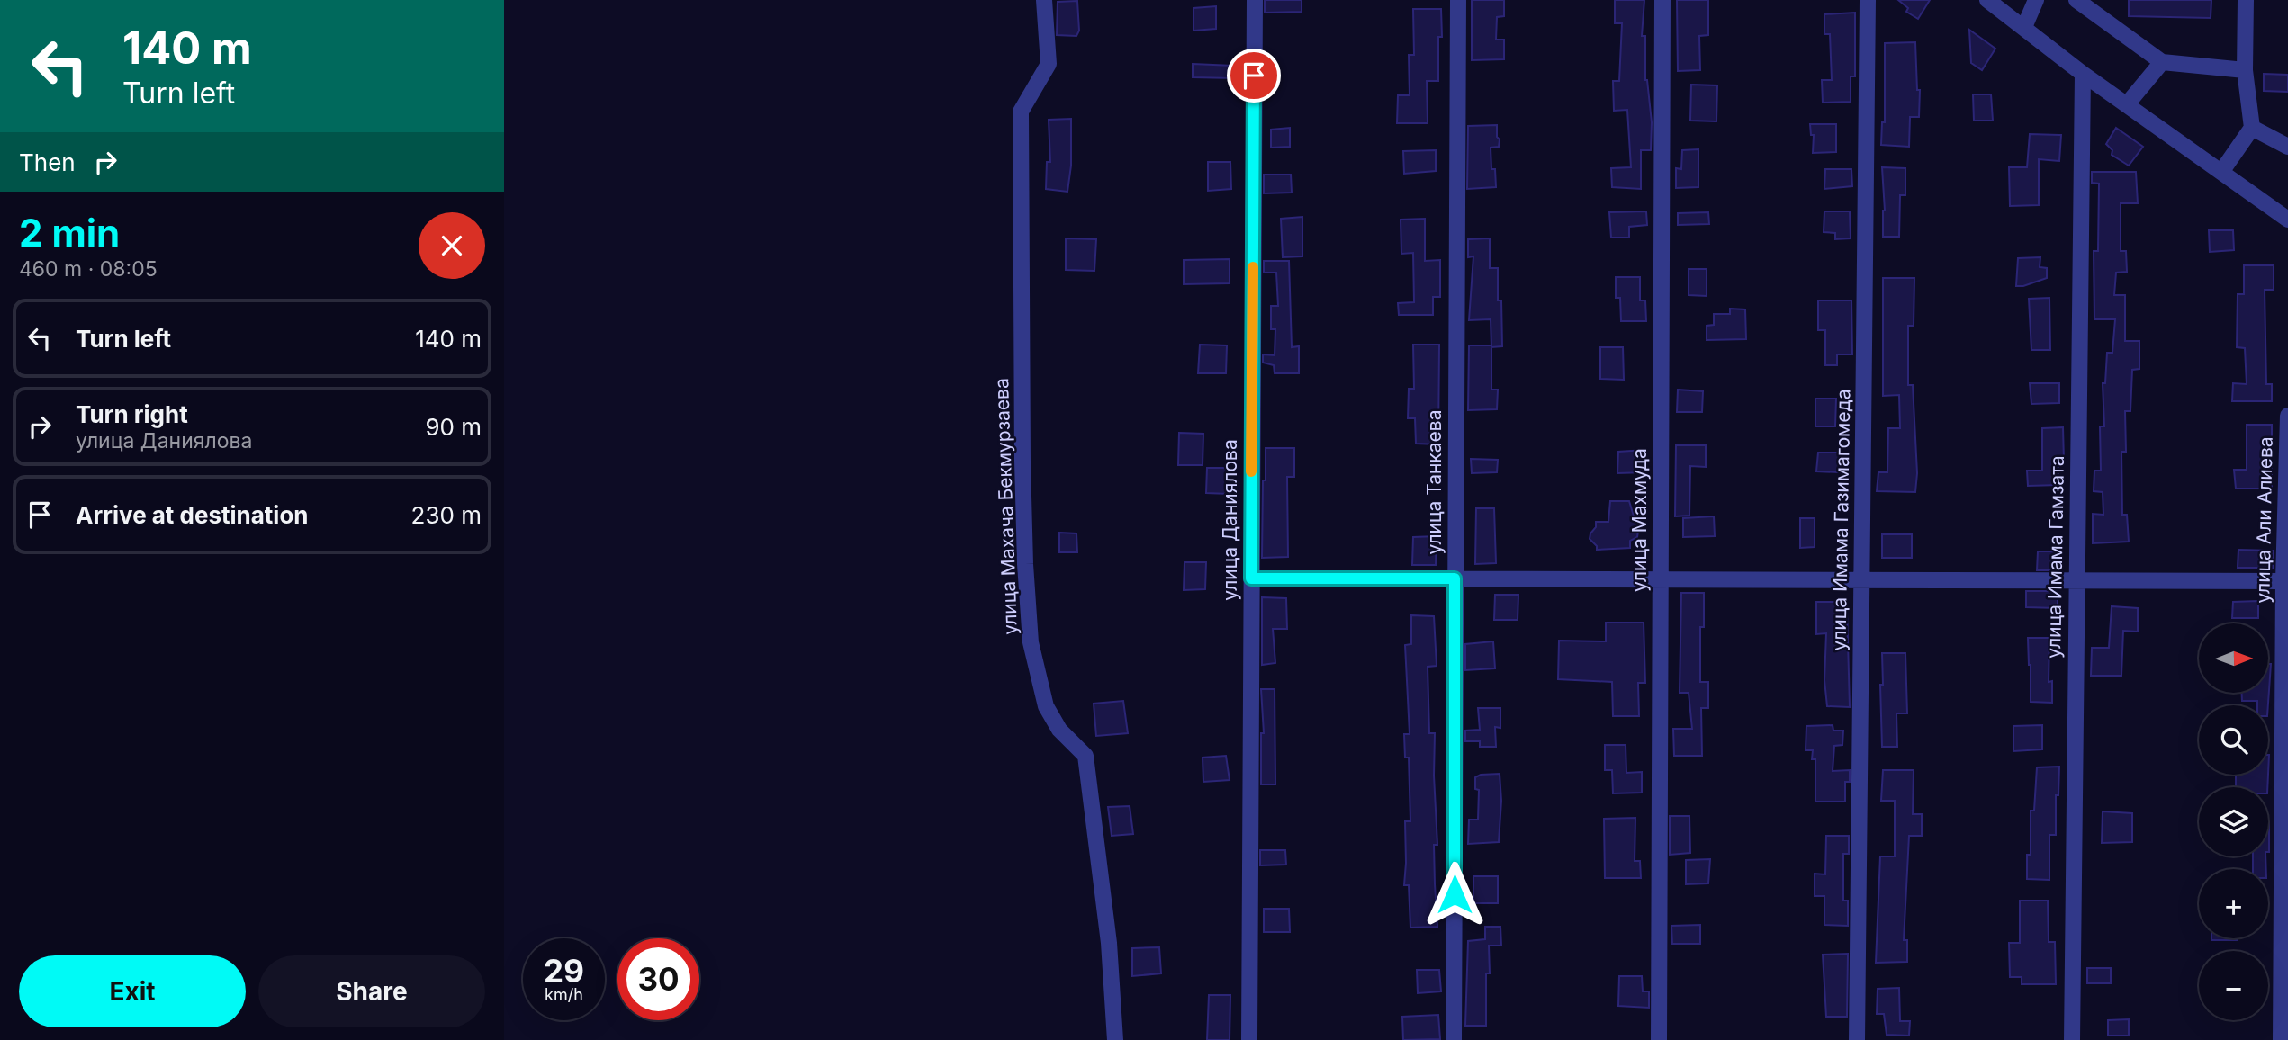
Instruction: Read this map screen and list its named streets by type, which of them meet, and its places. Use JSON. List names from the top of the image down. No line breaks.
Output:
{"streets":{"street":["улица Танкаева","улица Махача Бекмурзаева","улица Даниялова","улица Махмуда","улица Имама Газимагомеда","улица Али Алиева","улица Имама Гамзата"]},"north":"right","page":{"turn":["140 m","Turn left"],"then":"Then","heading":["2 min","460 m · 08:05"],"list":[{"name":"Turn left","value":"140 m"},{"name":"Turn right","note":"улица Даниялова","value":"90 m"},{"name":"Arrive at destination","value":"230 m"}],"map_buttons":["+","−"],"speed":"29 km/h","limit":"30","buttons":["Exit","Share"]}}
